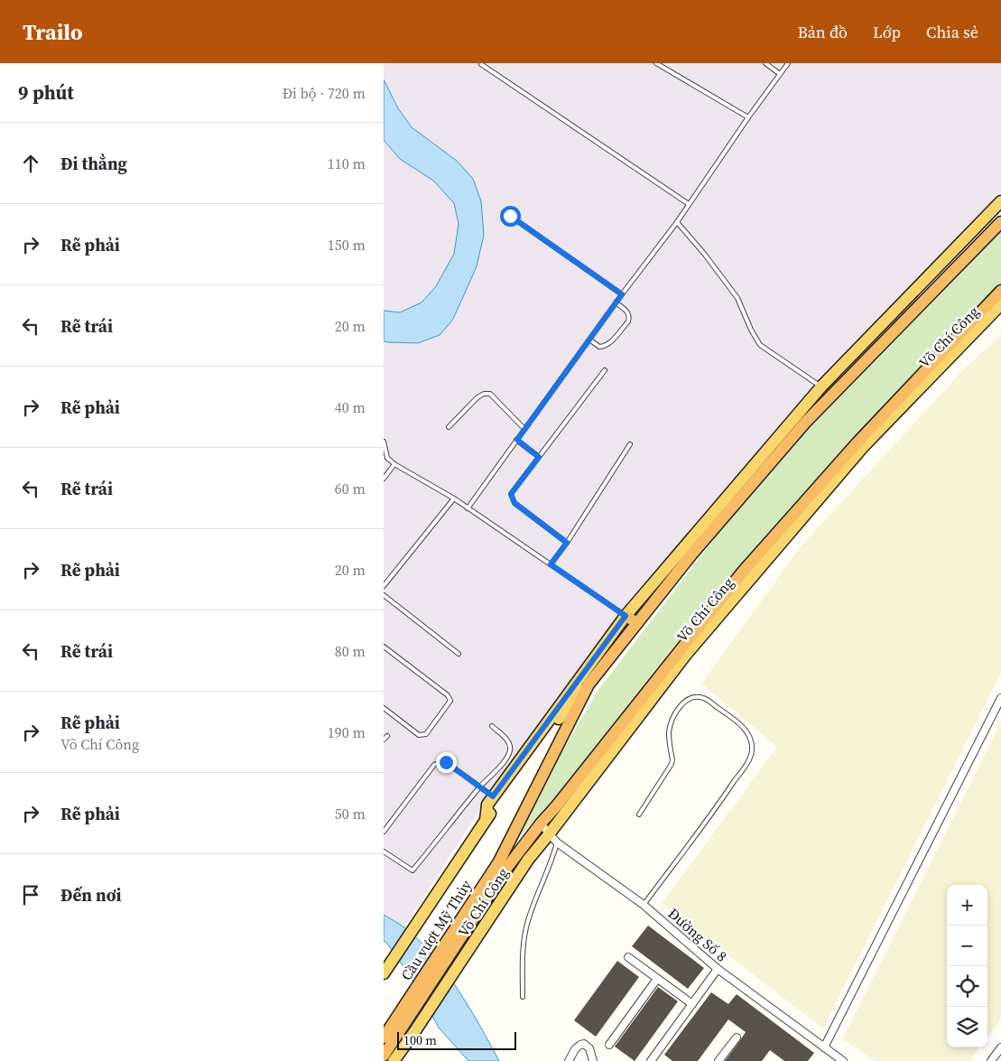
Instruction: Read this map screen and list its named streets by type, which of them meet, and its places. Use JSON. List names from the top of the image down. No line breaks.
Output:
{"streets":{"highway":["Võ Chí Công","Cầu vượt Mỹ Thủy"],"street":["Đường Số 8"]},"crossings":[["Võ Chí Công","Cầu vượt Mỹ Thủy"],["Võ Chí Công","Đường Số 8"]],"scale_bar":"100 m","page":{"header":"Trailo","nav":["Bản đồ","Lớp","Chia sẻ"],"heading":["9 phút","Đi bộ · 720 m"],"list":[["Đi thẳng","110 m"],["Rẽ phải","150 m"],["Rẽ trái","20 m"],["Rẽ phải","40 m"],["Rẽ trái","60 m"],["Rẽ phải","20 m"],["Rẽ trái","80 m"],["Rẽ phải","Võ Chí Công","190 m"],["Rẽ phải","50 m"],"Đến nơi"],"map_buttons":["+","−"],"scale":"100 m"}}
